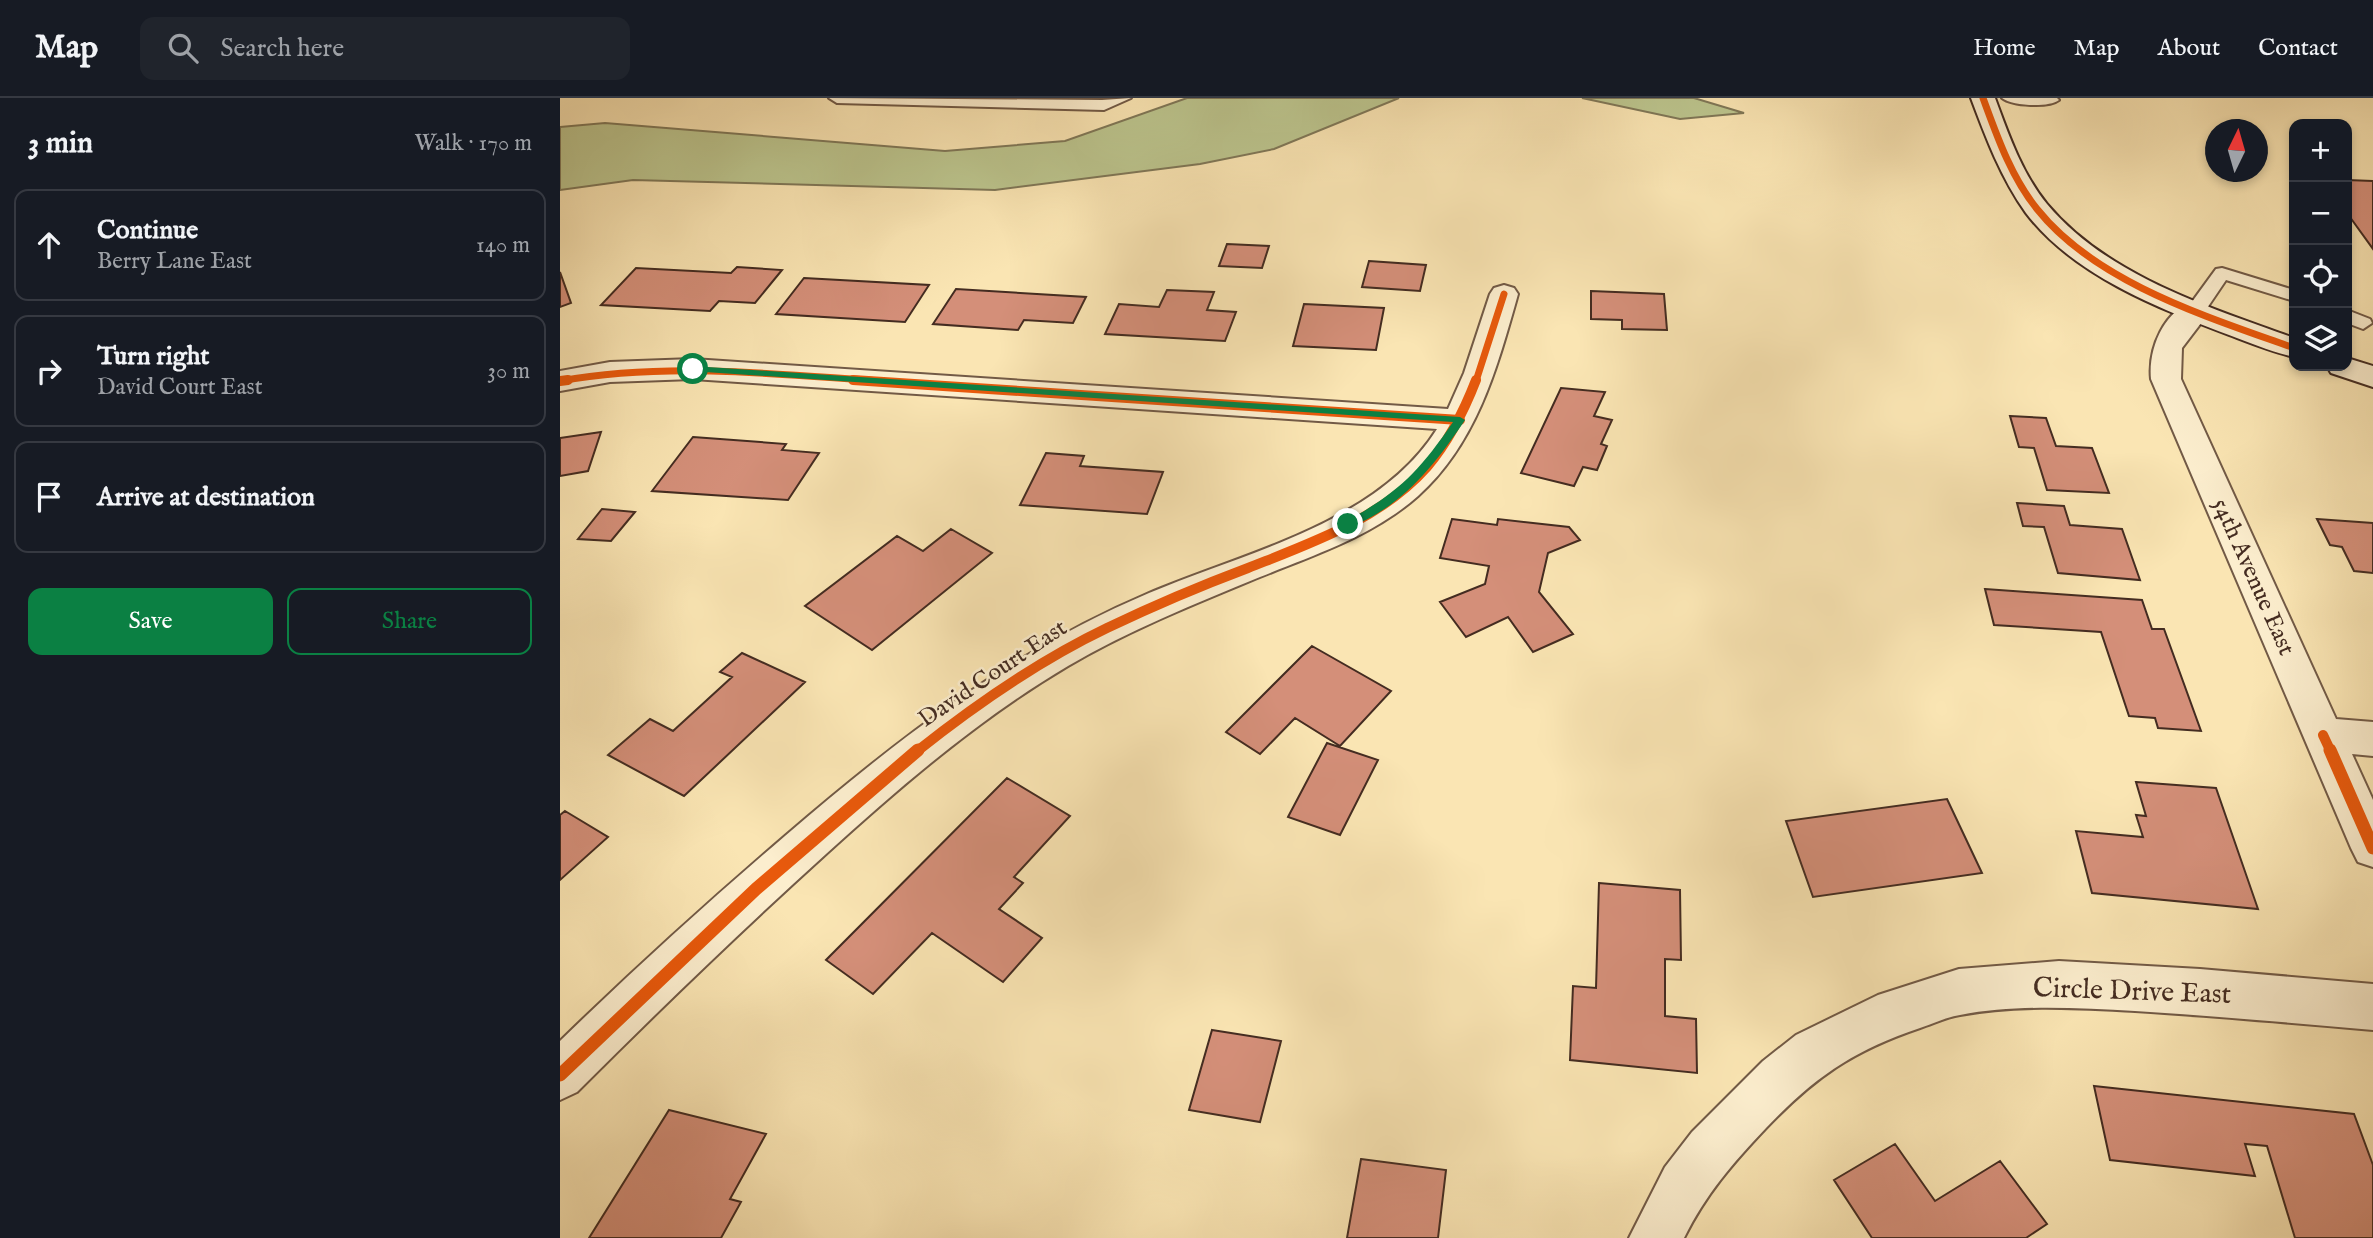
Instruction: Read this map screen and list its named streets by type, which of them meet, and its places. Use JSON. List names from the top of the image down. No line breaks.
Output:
{"streets":{"street":["54th Avenue East","David Court East","Circle Drive East"]},"north":"top","page":{"header":"Map","search":"Search here","nav":["Home","Map","About","Contact"],"heading":["3 min","Walk · 170 m"],"map_buttons":["+","−"],"list":[["Continue","Berry Lane East","140 m"],["Turn right","David Court East","30 m"],"Arrive at destination"],"buttons":["Save","Share"]}}
